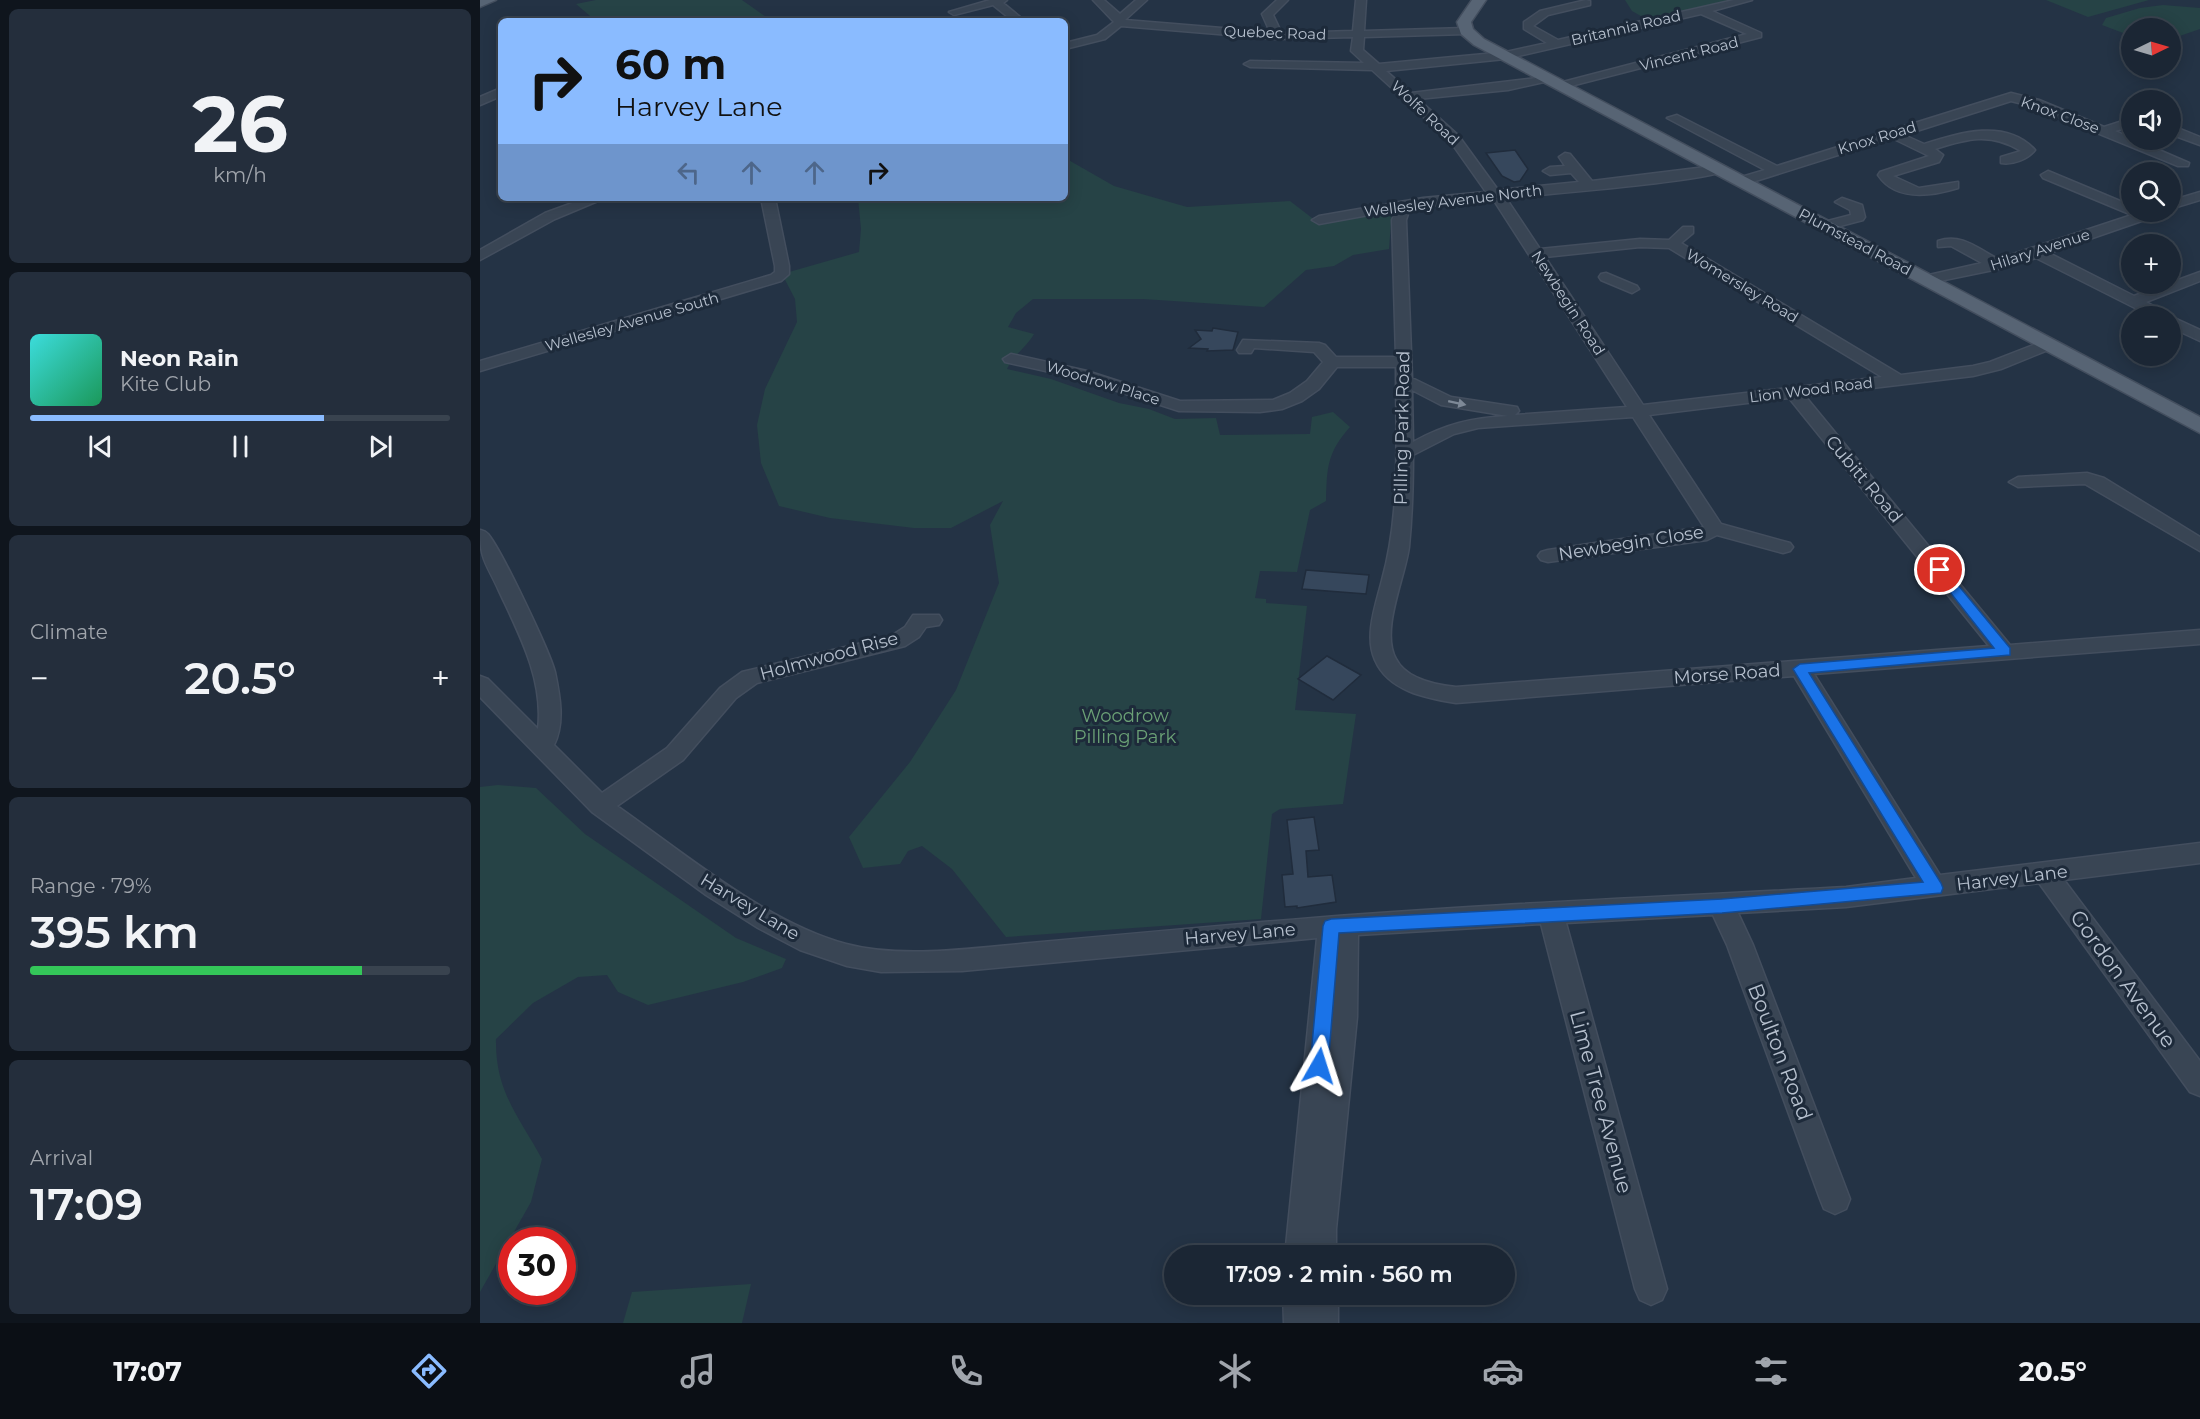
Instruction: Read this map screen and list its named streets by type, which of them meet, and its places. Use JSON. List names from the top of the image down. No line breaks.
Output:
{"streets":{"main road":["Plumstead Road"],"street":["Britannia Road","Quebec Road","Vincent Road","Wolfe Road","Knox Close","Knox Road","Wellesley Avenue North","Hilary Avenue","Womersley Road","Newbegin Road","Wellesley Avenue South","Woodrow Place","Lion Wood Road","Pilling Park Road","Cubitt Road","Newbegin Close","Holmwood Rise","Morse Road","Harvey Lane","Gordon Avenue","Boulton Road","Lime Tree Avenue"]},"crossings":[["Britannia Road","Vincent Road"],["Britannia Road","Wolfe Road"],["Britannia Road","Plumstead Road"],["Quebec Road","Wolfe Road"],["Quebec Road","Plumstead Road"],["Vincent Road","Plumstead Road"],["Wolfe Road","Wellesley Avenue North"],["Wolfe Road","Newbegin Road"],["Knox Close","Knox Road"],["Knox Road","Plumstead Road"],["Wellesley Avenue North","Plumstead Road"],["Wellesley Avenue North","Newbegin Road"],["Wellesley Avenue North","Pilling Park Road"],["Plumstead Road","Hilary Avenue"],["Plumstead Road","Lion Wood Road"],["Womersley Road","Newbegin Road"],["Womersley Road","Lion Wood Road"],["Newbegin Road","Lion Wood Road"],["Newbegin Road","Newbegin Close"],["Lion Wood Road","Pilling Park Road"],["Lion Wood Road","Cubitt Road"],["Lion Wood Road","Newbegin Close"],["Pilling Park Road","Morse Road"],["Cubitt Road","Morse Road"],["Holmwood Rise","Harvey Lane"],["Harvey Lane","Gordon Avenue"],["Harvey Lane","Boulton Road"],["Harvey Lane","Lime Tree Avenue"]],"parks":["Woodrow Pilling Park"],"north":"right","page":{"tile":[["26","km/h"],"Climate",["Range · 79%","395 km"],["Arrival","17:09"]],"map_buttons":["+","−"],"turn":["60 m","Harvey Lane"],"song":["Neon Rain","Kite Club"],"heat":["−","20.5°","+"],"limit":"30","trip":"17:09 · 2 min · 560 m","tabs":["17:07","20.5°"]}}
